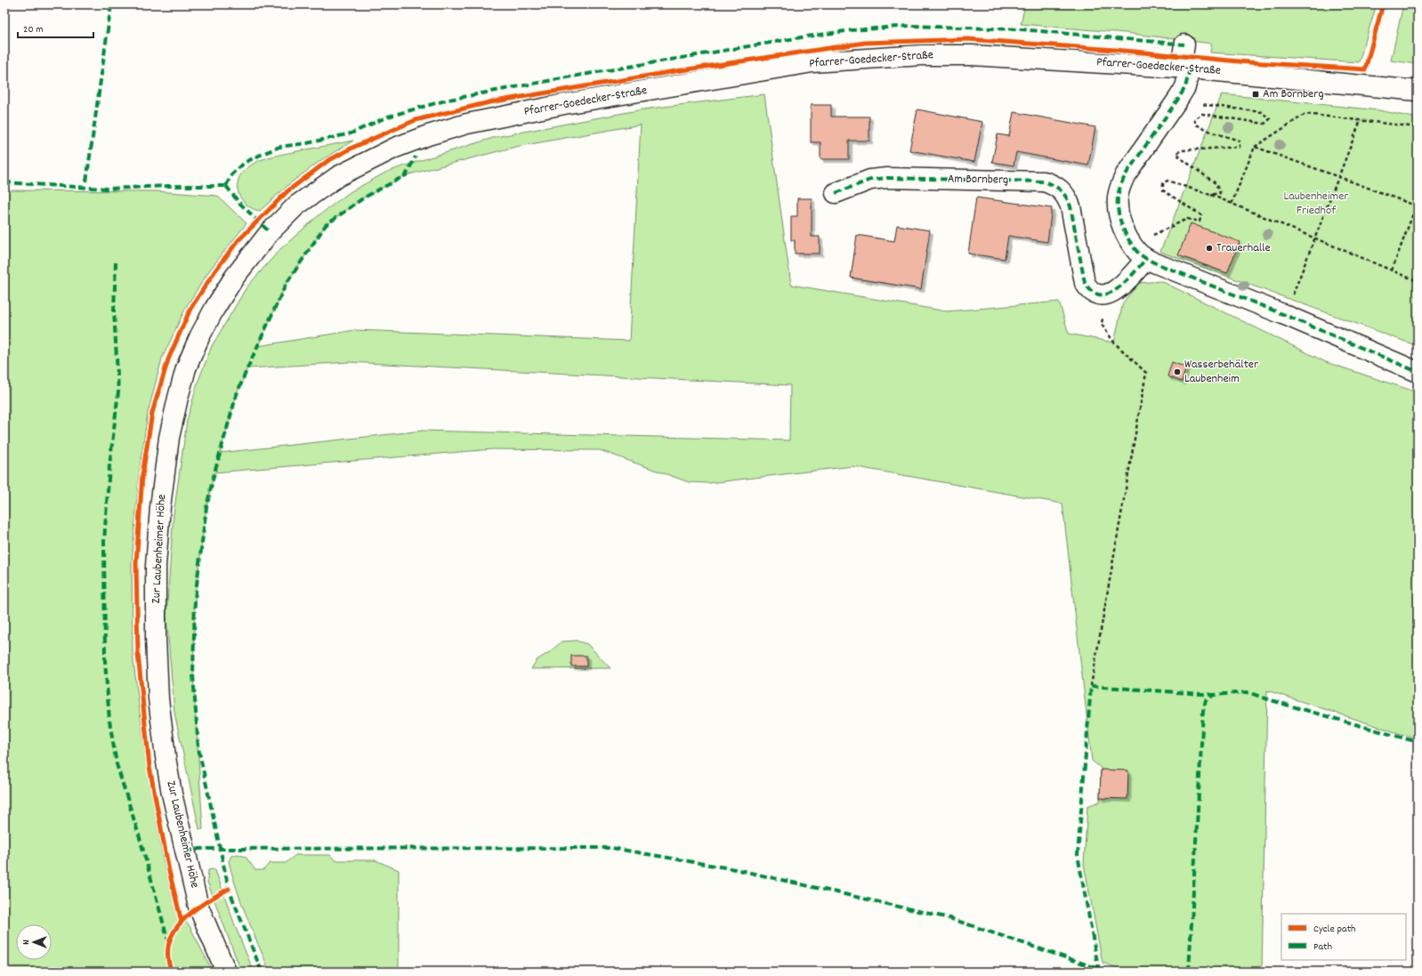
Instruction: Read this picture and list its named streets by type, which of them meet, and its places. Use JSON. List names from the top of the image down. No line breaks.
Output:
{"streets":{"street":["Pfarrer-Goedecker-Straße","Am Bornberg","Zur Laubenheimer Höhe"]},"crossings":[["Pfarrer-Goedecker-Straße","Zur Laubenheimer Höhe"]],"parks":["Laubenheimer Friedhof"],"places":{"transit":["Am Bornberg"],"other":["Trauerhalle","Wasserbehälter Laubenheim"]},"legend":["Cycle path","Path"],"scale_bar":"20 m","north":"left"}
